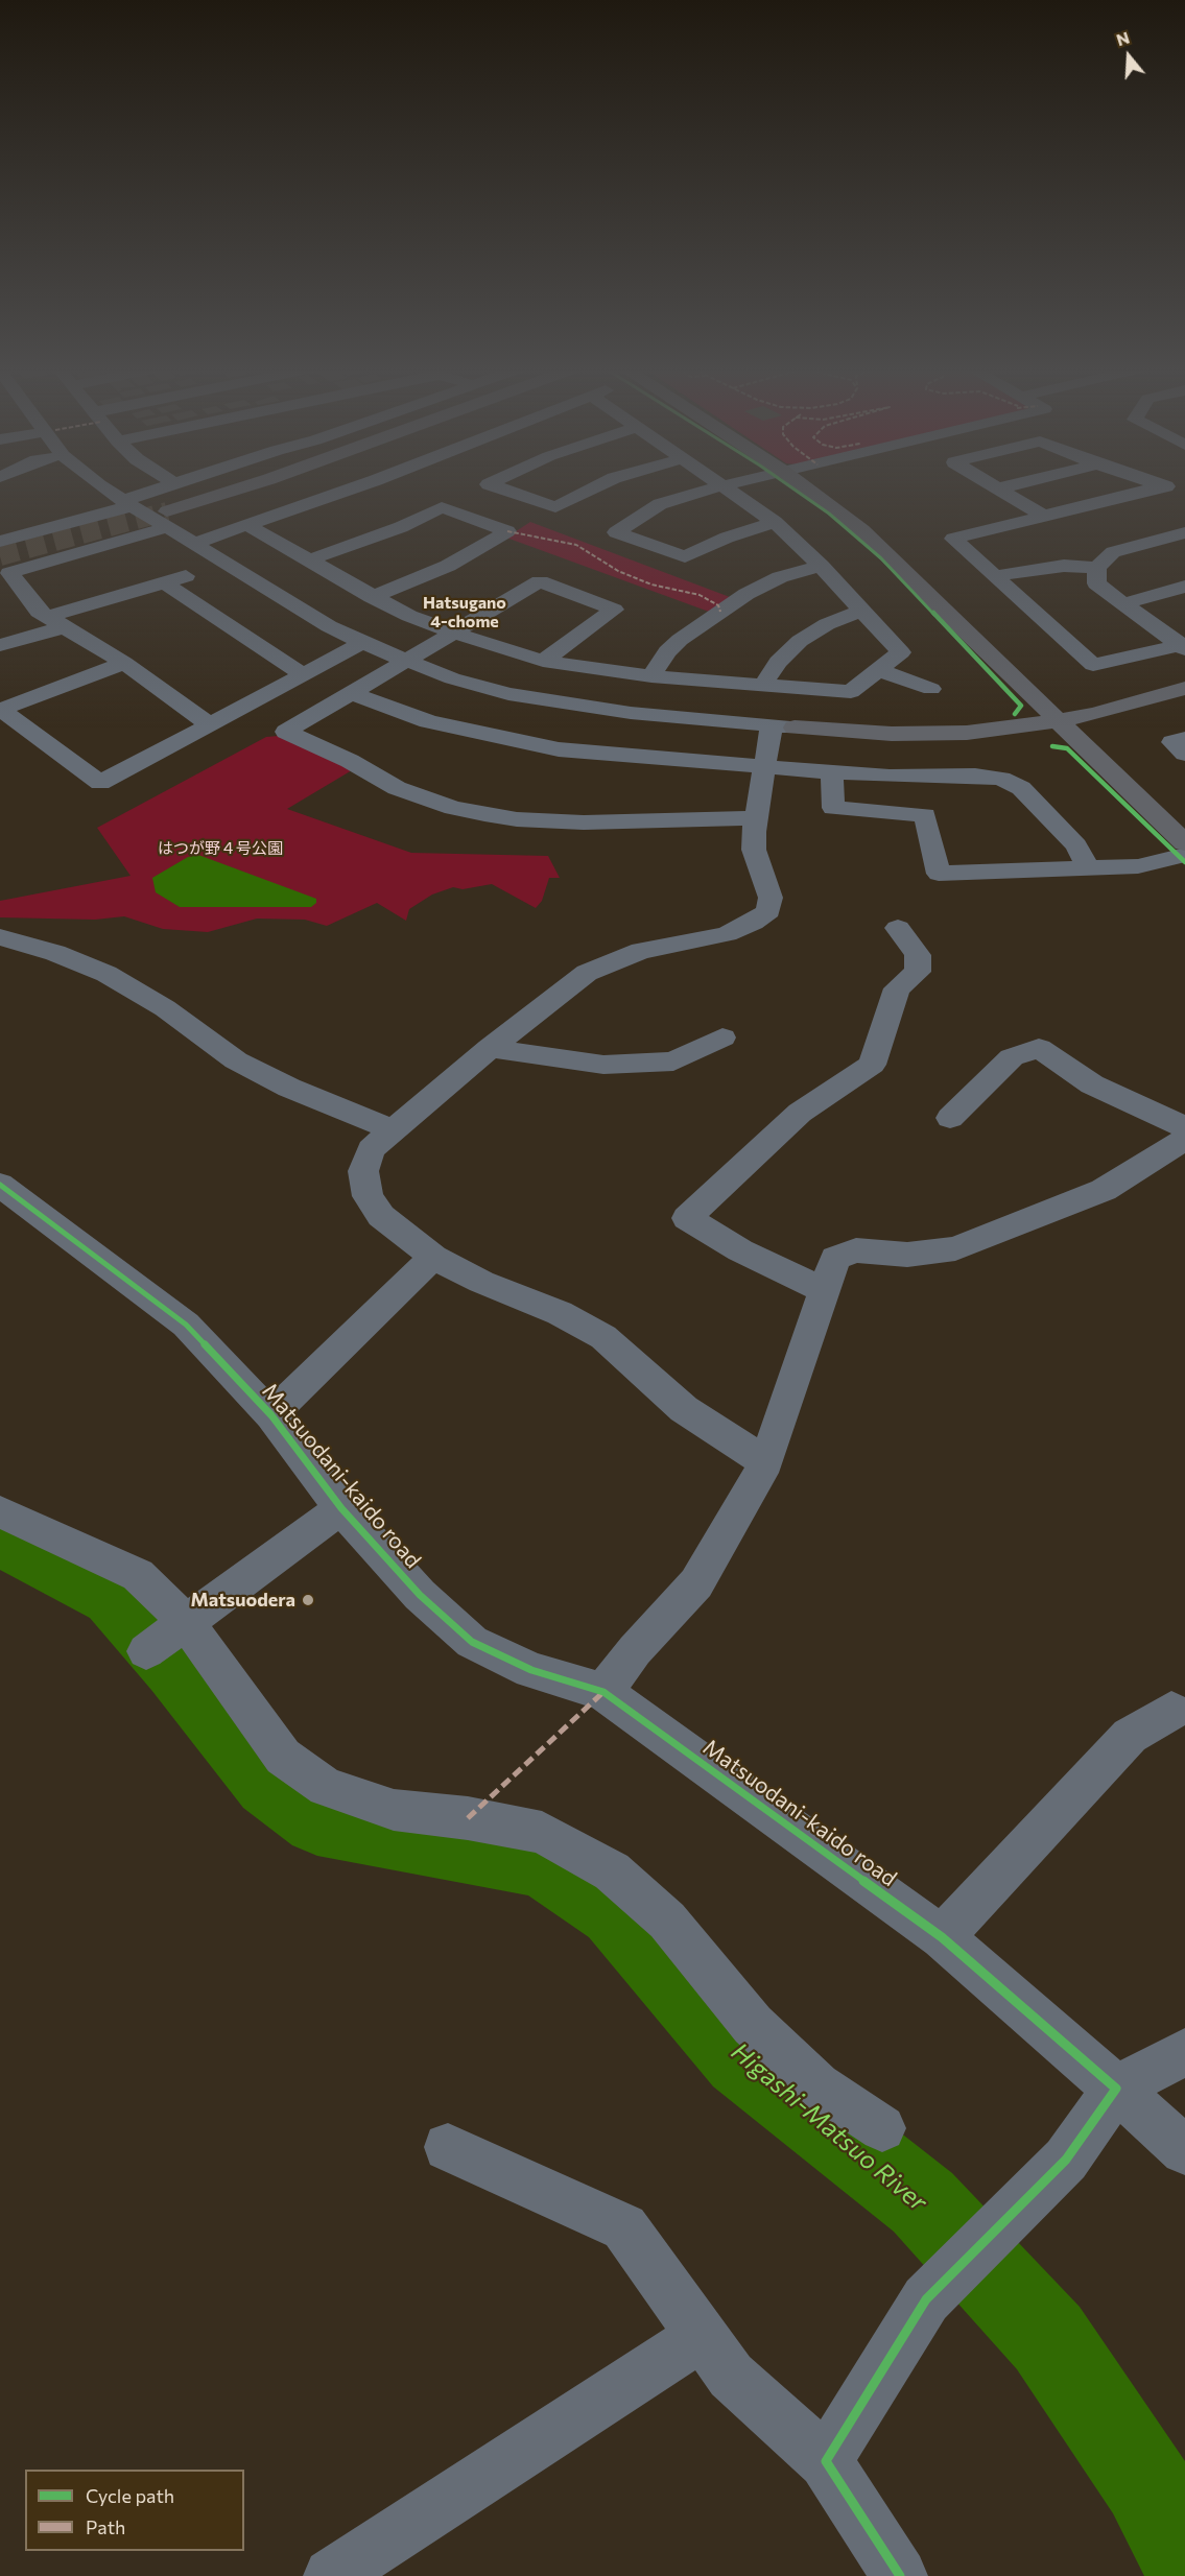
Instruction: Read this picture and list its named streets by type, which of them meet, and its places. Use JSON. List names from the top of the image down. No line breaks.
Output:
{"streets":{"street":["Matsuodani-kaido road"]},"districts":["Hatsugano 4-chome"],"water":["Higashi-Matsuo River"],"parks":["はつが野４号公園"],"places":["Matsuodera"],"legend":["Cycle path","Path"],"north":"top"}
